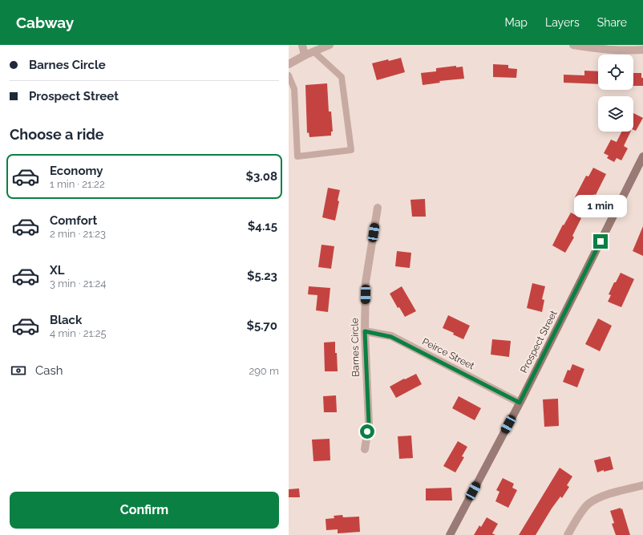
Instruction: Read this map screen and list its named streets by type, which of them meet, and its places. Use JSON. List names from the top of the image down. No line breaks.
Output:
{"streets":{"main road":["Prospect Street"],"street":["Barnes Circle","Peirce Street"]},"crossings":[["Prospect Street","Peirce Street"],["Barnes Circle","Peirce Street"]],"page":{"header":"Cabway","nav":["Map","Layers","Share"],"banner":["Barnes Circle","Prospect Street"],"heading":"Choose a ride","list":[{"name":"Economy","note":"1 min · 21:22","value":"$3.08"},{"name":"Comfort","note":"2 min · 21:23","value":"$4.15"},{"name":"XL","note":"3 min · 21:24","value":"$5.23"},{"name":"Black","note":"4 min · 21:25","value":"$5.70"}],"bubble":"1 min","pay":["Cash","290 m"],"buttons":"Confirm"}}
